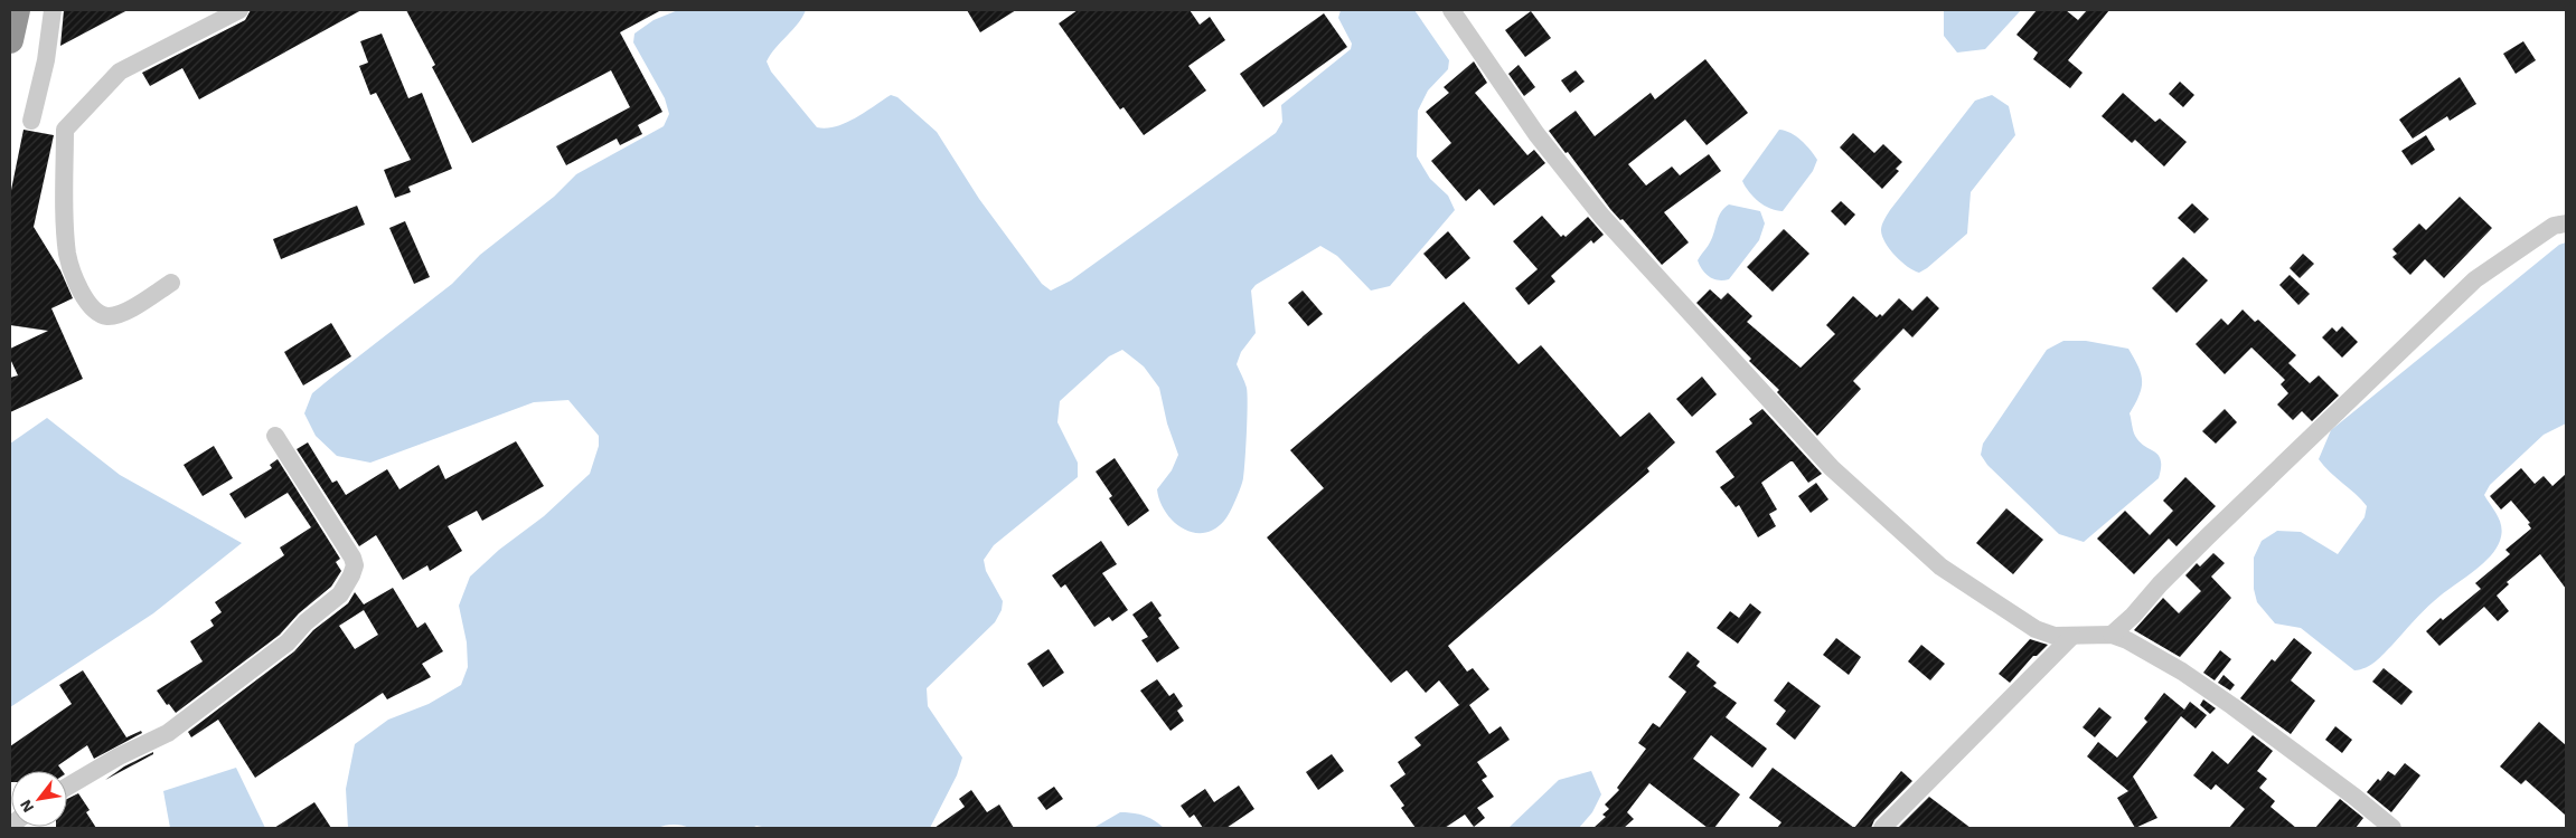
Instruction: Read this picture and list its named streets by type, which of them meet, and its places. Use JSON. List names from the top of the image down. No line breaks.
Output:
{"north":"bottom left"}
